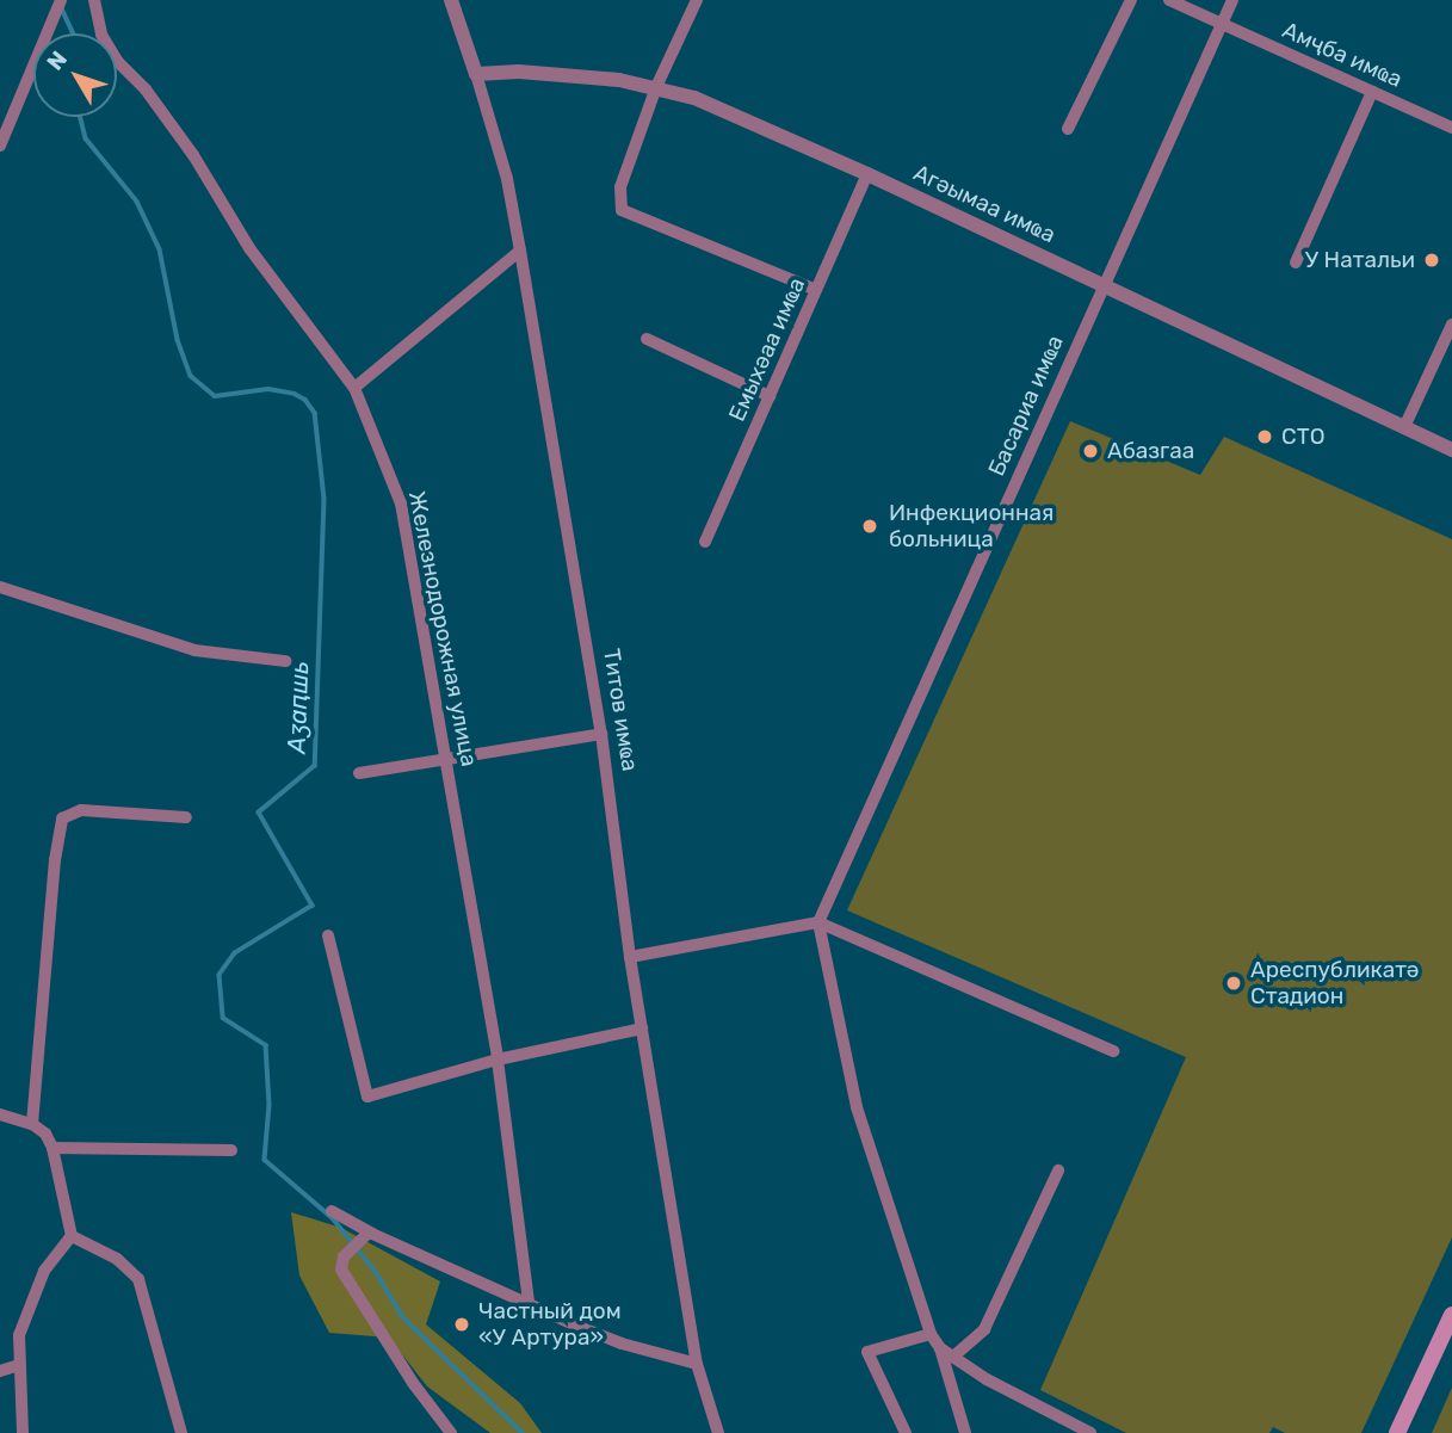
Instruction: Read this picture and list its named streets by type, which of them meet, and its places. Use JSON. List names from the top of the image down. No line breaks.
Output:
{"streets":{"street":["Амҷба имҩа","Агәымаа имҩа","Емыхәаа имҩа","Басариа имҩа","Железнодорожная улица","Титов имҩа"]},"crossings":[["Амҷба имҩа","Басариа имҩа"],["Агәымаа имҩа","Емыхәаа имҩа"],["Агәымаа имҩа","Басариа имҩа"],["Агәымаа имҩа","Титов имҩа"]],"water":["Аӡаԥшь"],"places":["У Натальи","СТО","Абазгаа","Инфекционная больница","Ареспубликатә Стадион","Частный дом «У Артура»"],"north":"top left"}
